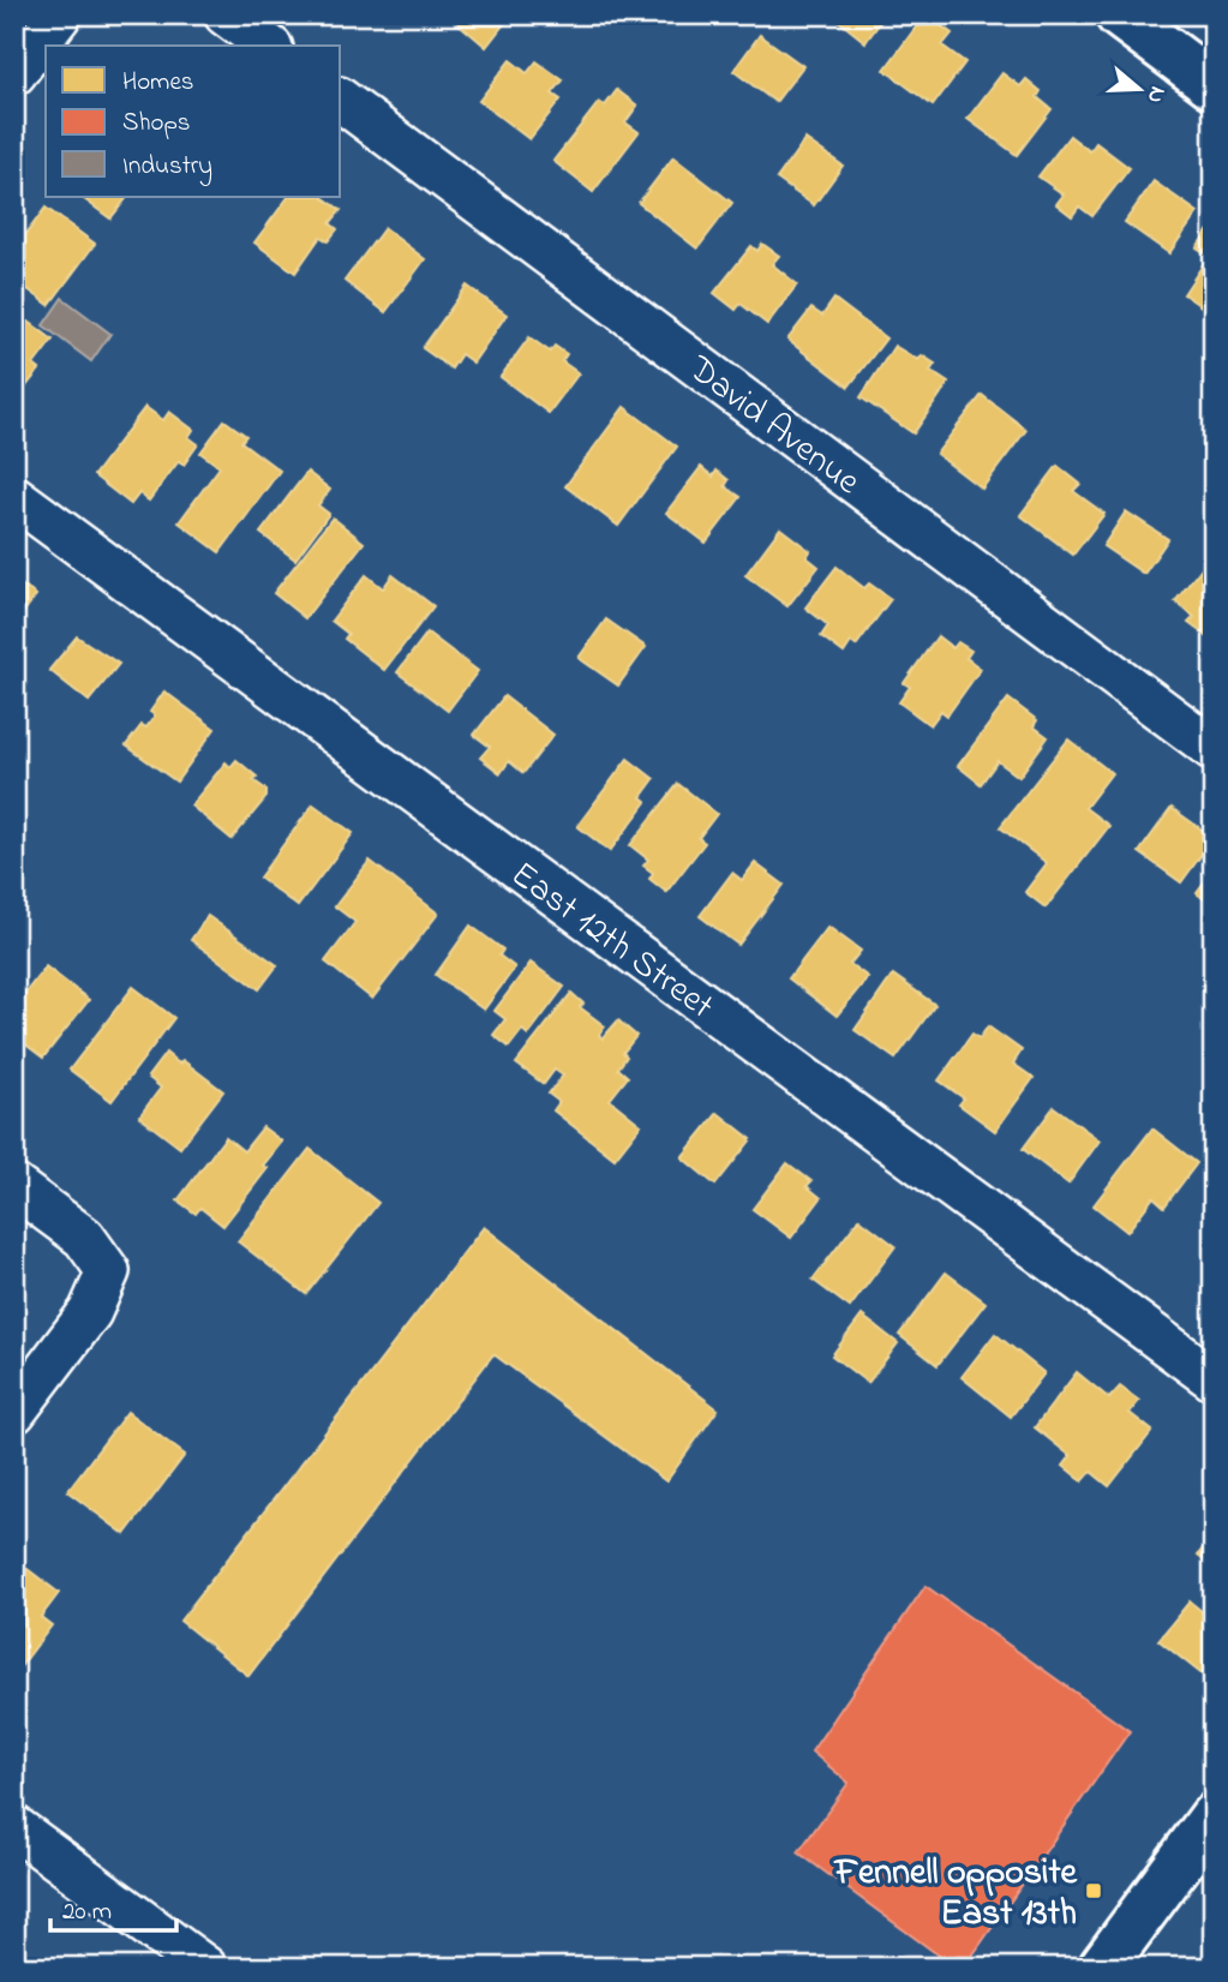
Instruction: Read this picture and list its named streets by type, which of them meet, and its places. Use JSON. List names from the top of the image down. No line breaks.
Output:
{"streets":{"street":["David Avenue","East 12th Street"]},"places":{"transit":["Fennell opposite East 13th"]},"legend":["Homes","Shops","Industry"],"scale_bar":"20 m","north":"right"}
